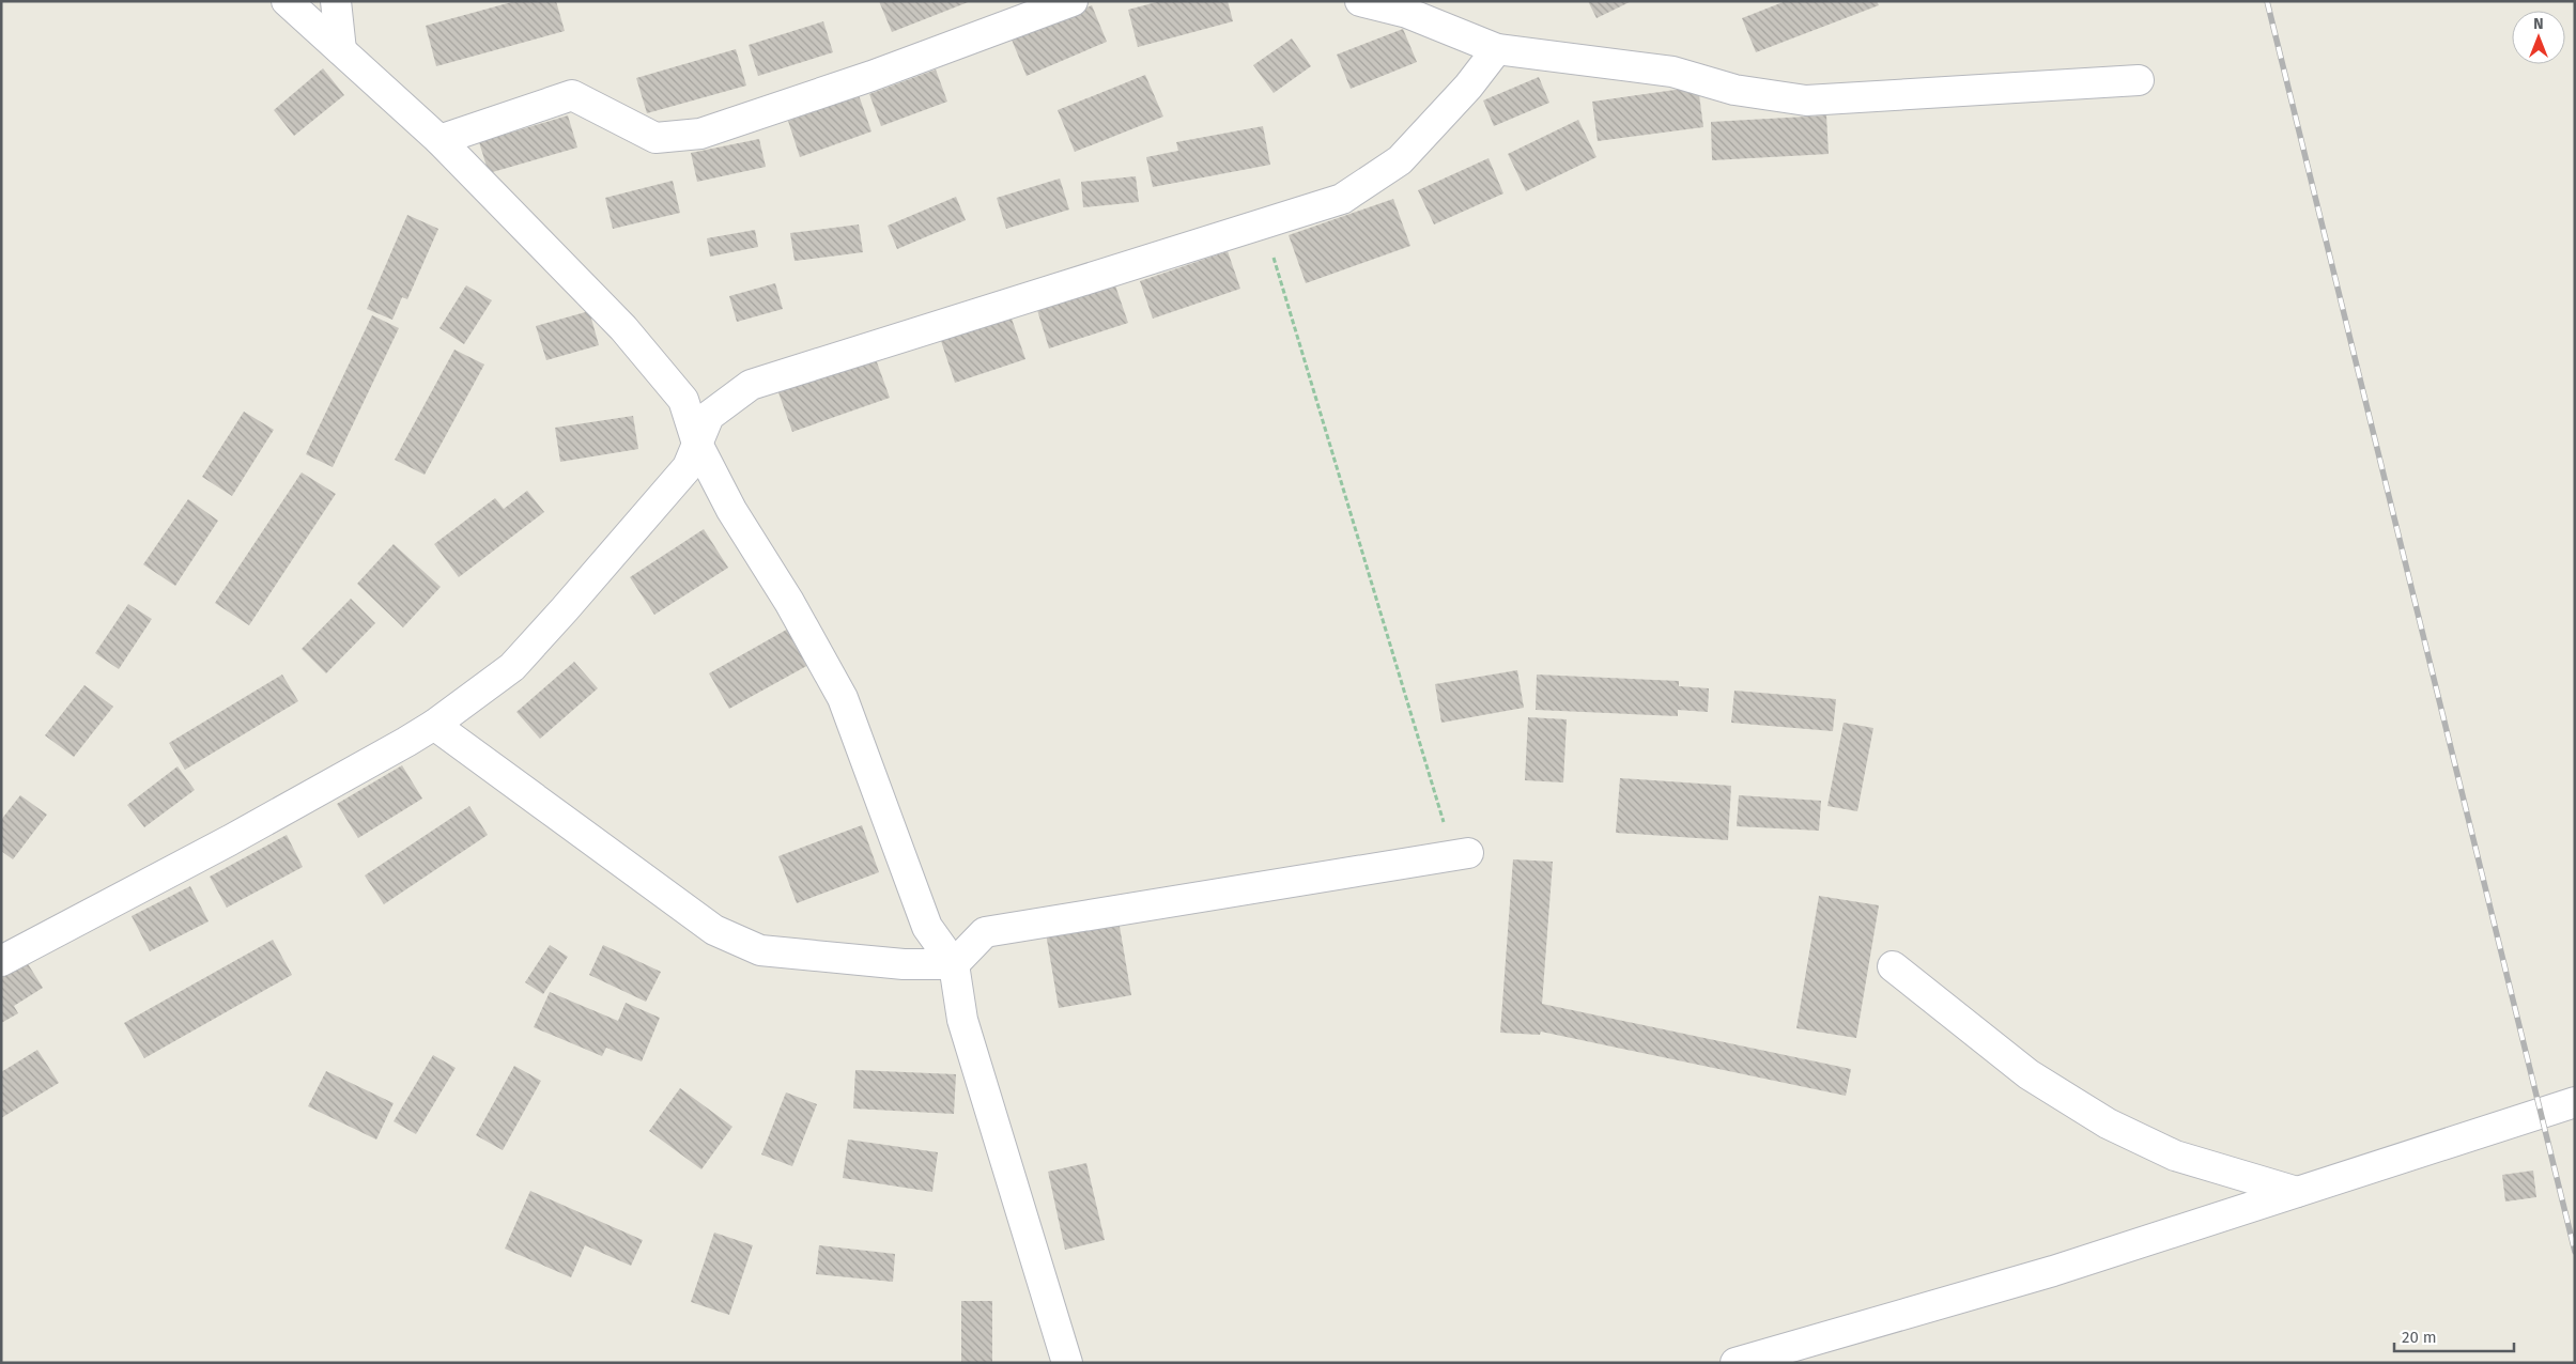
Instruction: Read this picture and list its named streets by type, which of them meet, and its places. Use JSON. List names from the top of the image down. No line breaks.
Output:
{"scale_bar":"20 m","north":"top"}
